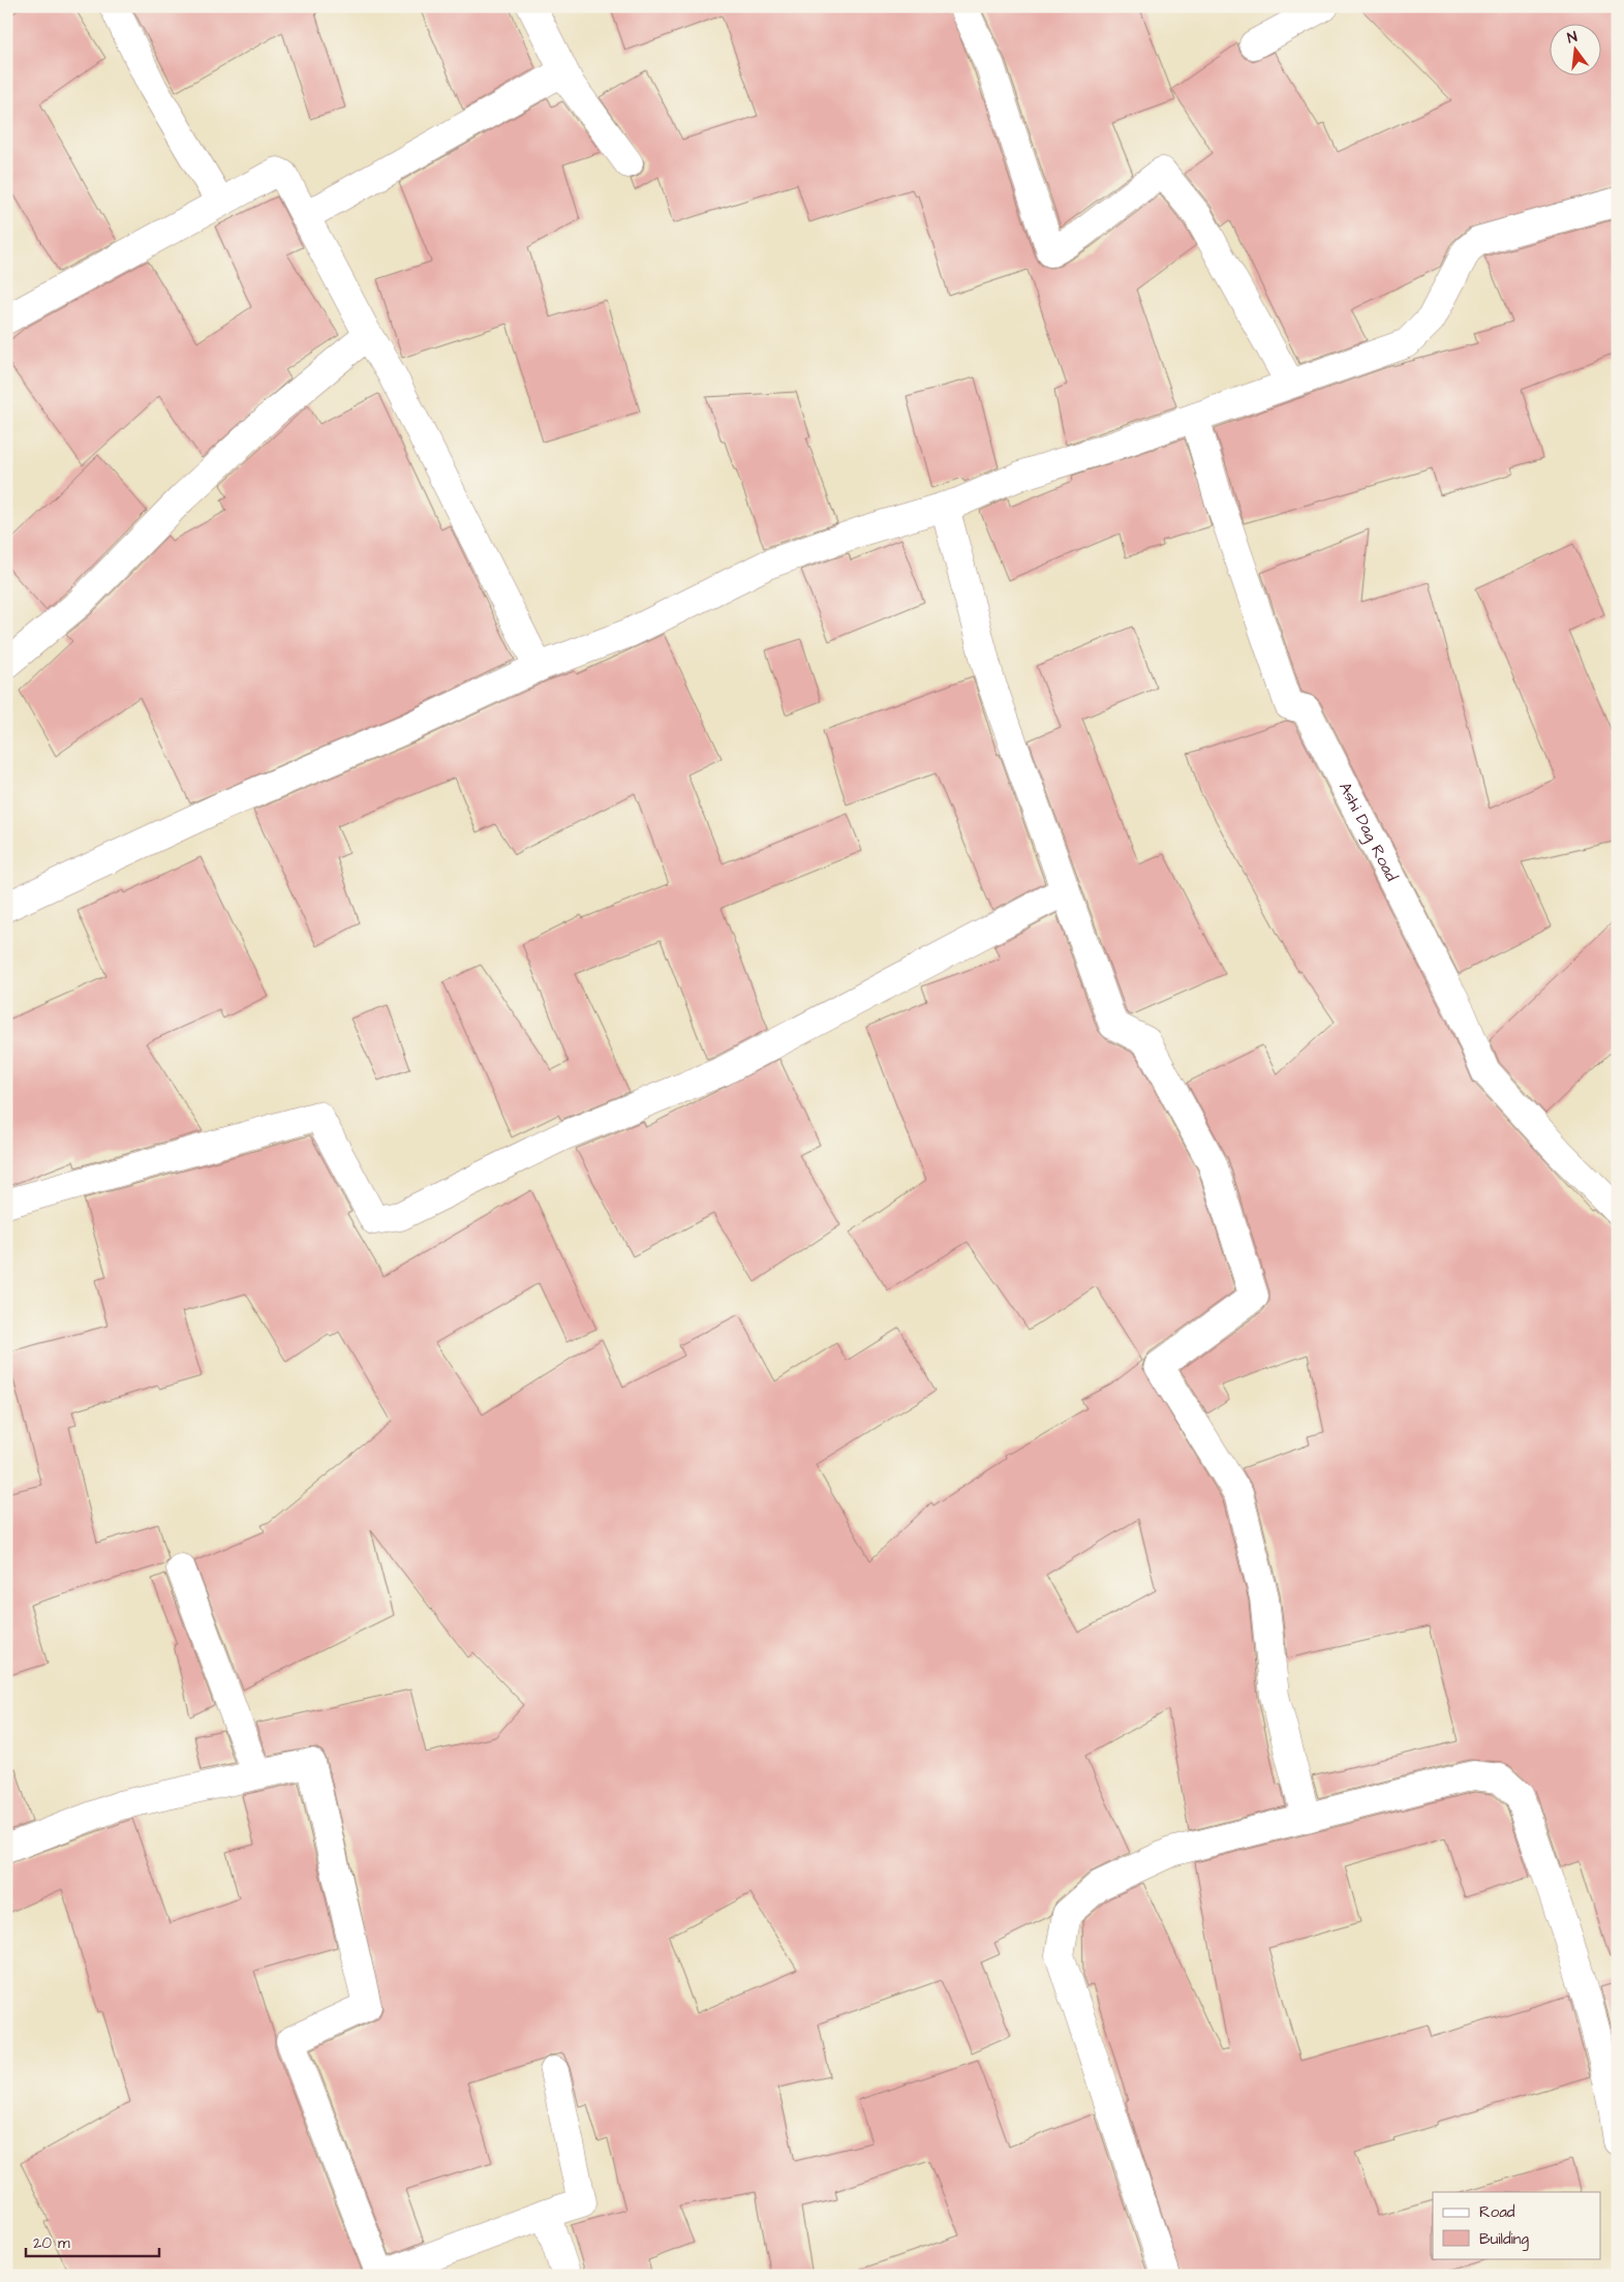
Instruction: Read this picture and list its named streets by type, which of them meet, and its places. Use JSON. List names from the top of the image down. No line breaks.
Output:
{"streets":{"street":["Ashi Dag Road"]},"legend":["Road","Building"],"scale_bar":"20 m","north":"top"}
